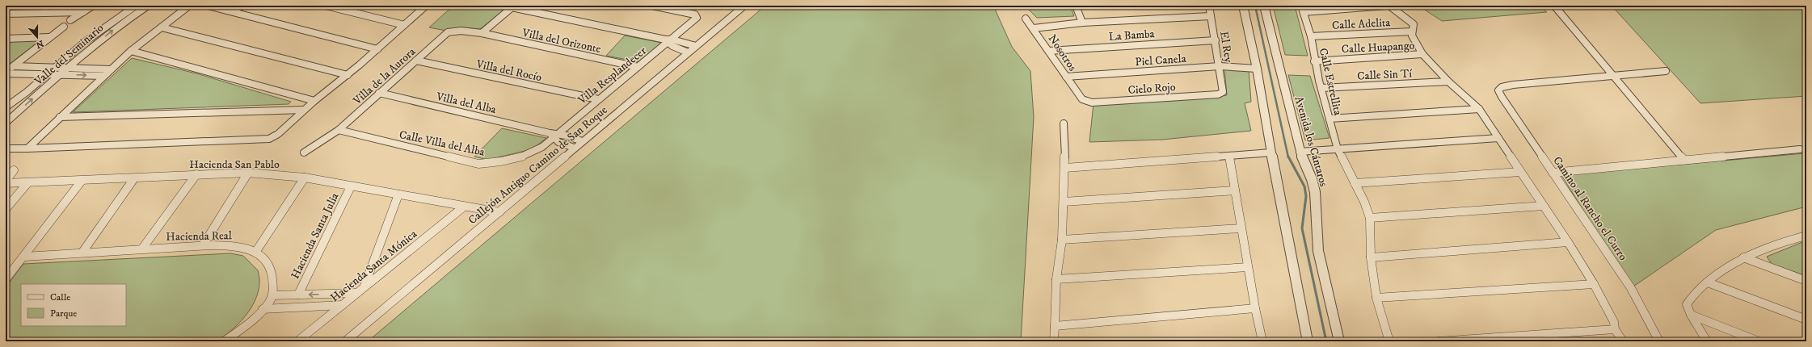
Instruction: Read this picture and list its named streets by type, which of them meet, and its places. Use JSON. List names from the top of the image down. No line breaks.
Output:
{"streets":{"street":["Calle Adelita","La Bamba","Villa del Orizonte","El Rey","Calle Huapango","Nosotros","Valle del Seminario","Piel Canela","Villa del Rocío","Calle Sin Tí","Villa Resplandecer","Villa de la Aurora","Calle Estrellita","Cielo Rojo","Villa del Alba","Avenida los Cántaros","Calle Villa del Alba","Hacienda San Pablo","Callejón Antiguo Camino de San Roque","Camino al Rancho el Curro","Hacienda Real","Hacienda Santa Julia","Hacienda Santa Mónica"]},"crossings":[["Calle Adelita","Calle Estrellita"],["La Bamba","El Rey"],["La Bamba","Nosotros"],["Villa del Orizonte","Villa Resplandecer"],["Villa del Orizonte","Villa de la Aurora"],["El Rey","Piel Canela"],["El Rey","Cielo Rojo"],["Calle Huapango","Calle Estrellita"],["Nosotros","Piel Canela"],["Nosotros","Cielo Rojo"],["Villa del Rocío","Villa Resplandecer"],["Villa del Rocío","Villa de la Aurora"],["Calle Sin Tí","Calle Estrellita"],["Villa Resplandecer","Villa del Alba"],["Villa Resplandecer","Calle Villa del Alba"],["Villa de la Aurora","Villa del Alba"],["Villa de la Aurora","Calle Villa del Alba"],["Villa del Alba","Callejón Antiguo Camino de San Roque"],["Hacienda San Pablo","Callejón Antiguo Camino de San Roque"],["Hacienda San Pablo","Hacienda Santa Julia"],["Hacienda San Pablo","Hacienda Santa Mónica"]],"legend":["Calle","Parque"],"north":"bottom"}
